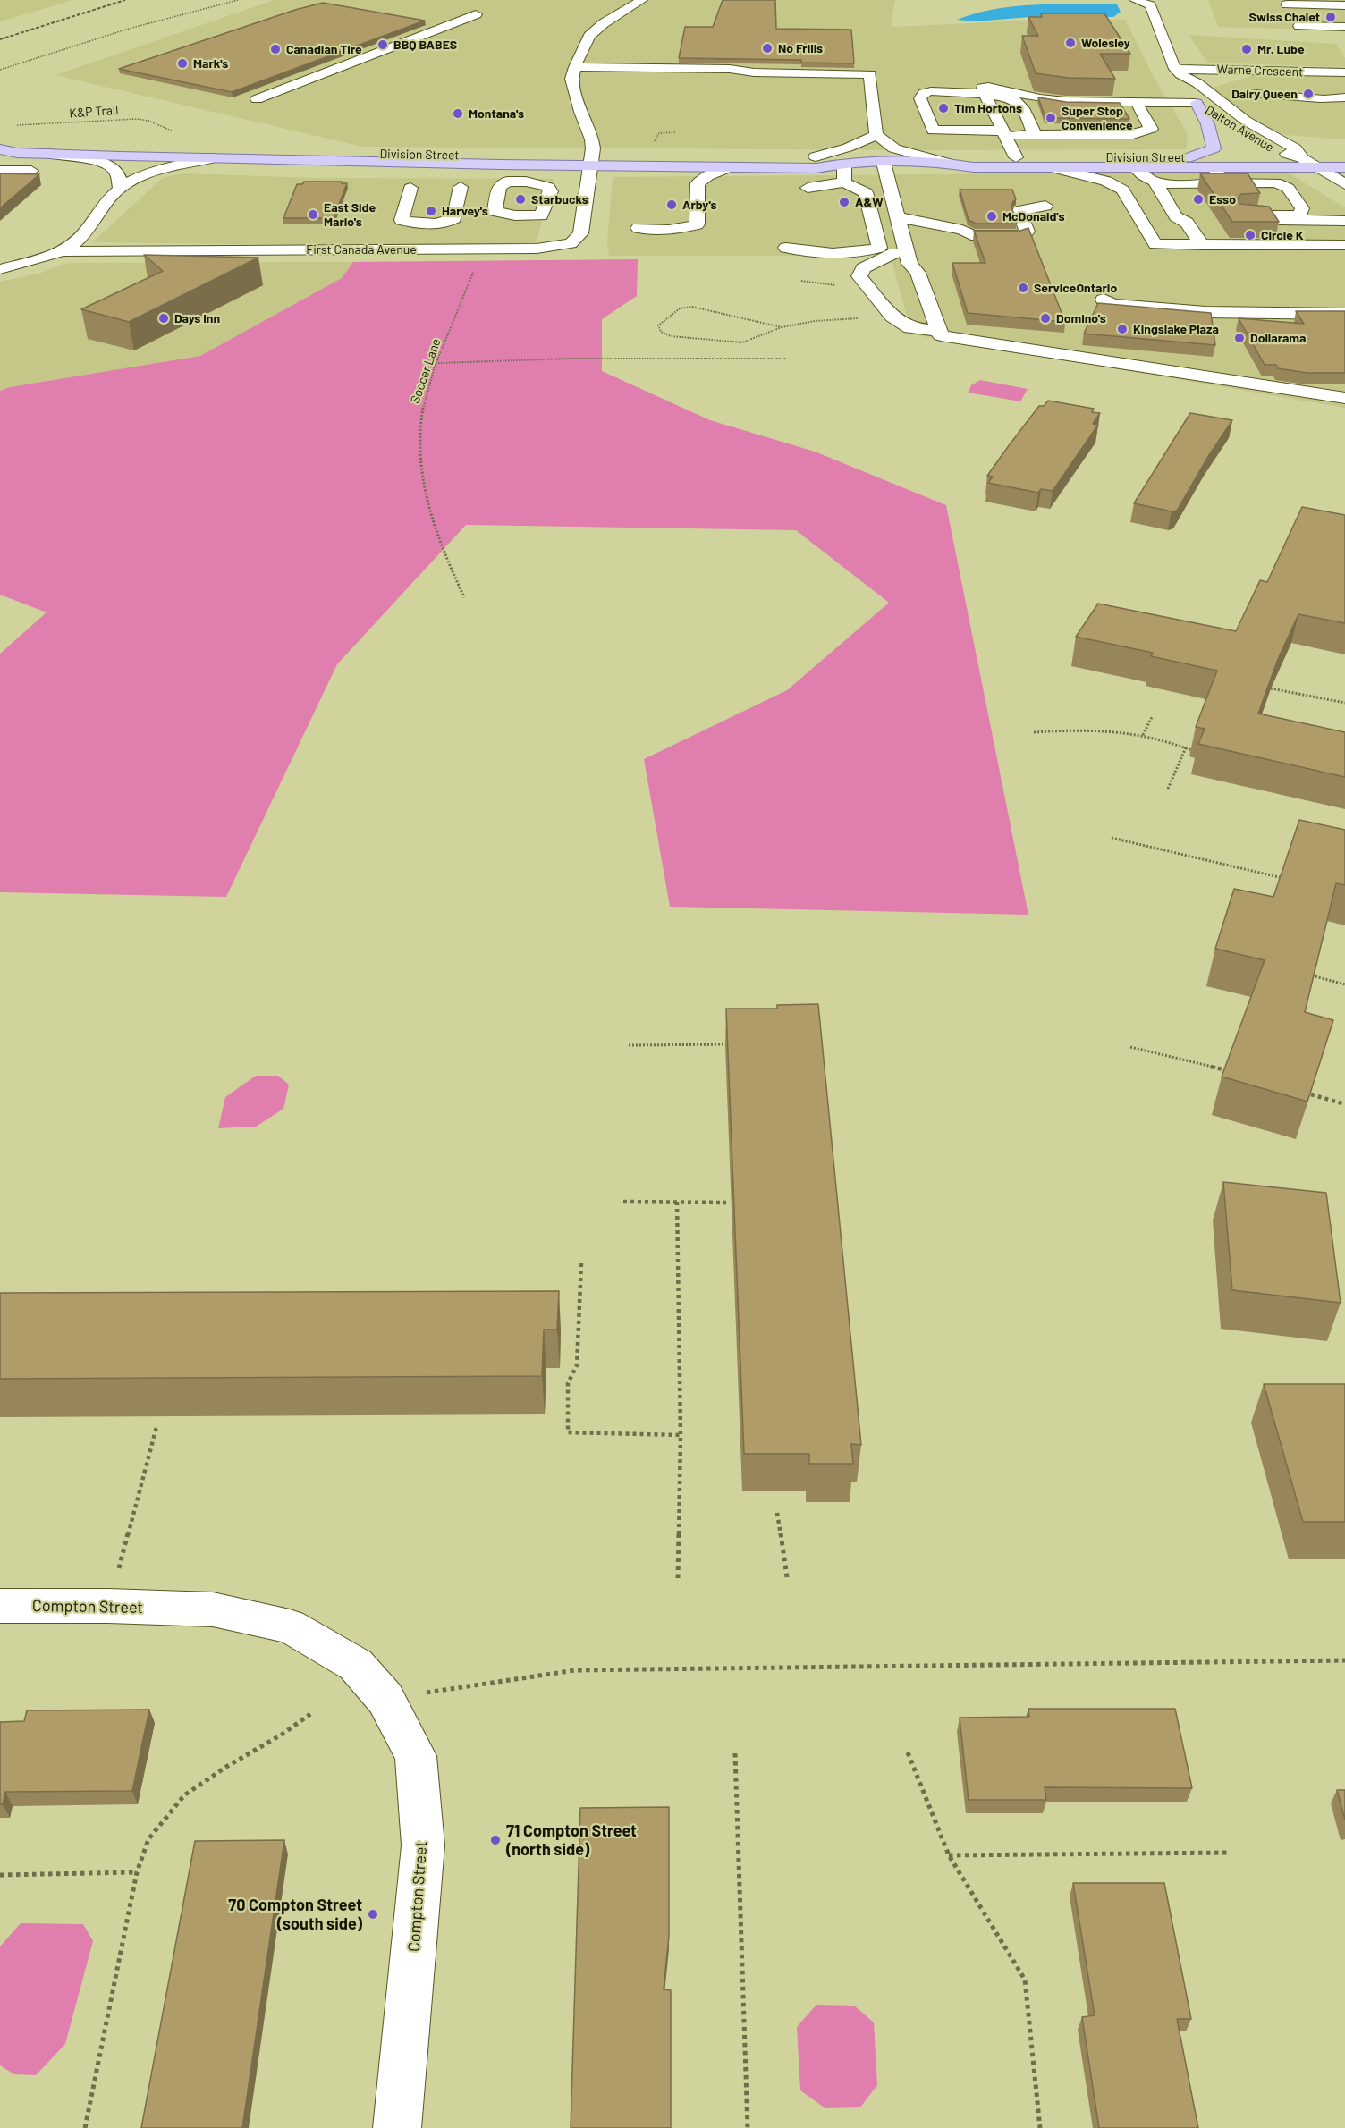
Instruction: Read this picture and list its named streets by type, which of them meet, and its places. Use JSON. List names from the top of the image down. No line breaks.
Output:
{"streets":{"main road":["Division Street"],"street":["Warne Crescent","Dalton Avenue","First Canada Avenue","Compton Street"],"path":["K&P Trail","Soccer Lane"]},"crossings":[["Warne Crescent","Dalton Avenue"],["Dalton Avenue","Division Street"],["Division Street","First Canada Avenue"],["First Canada Avenue","Soccer Lane"]],"places":["Swiss Chalet","Wolesley","BBQ BABES","No Frills","Canadian Tire","Mr. Lube","Mark's","Dairy Queen","Tim Hortons","Montana's","Super Stop Convenience","Starbucks","Esso","A&W","Arby's","Harvey's","East Side Mario's","McDonald's","Circle K","ServiceOntario","Days Inn","Domino's","Kingslake Plaza","Dollarama","71 Compton Street (north side)","70 Compton Street (south side)"]}
